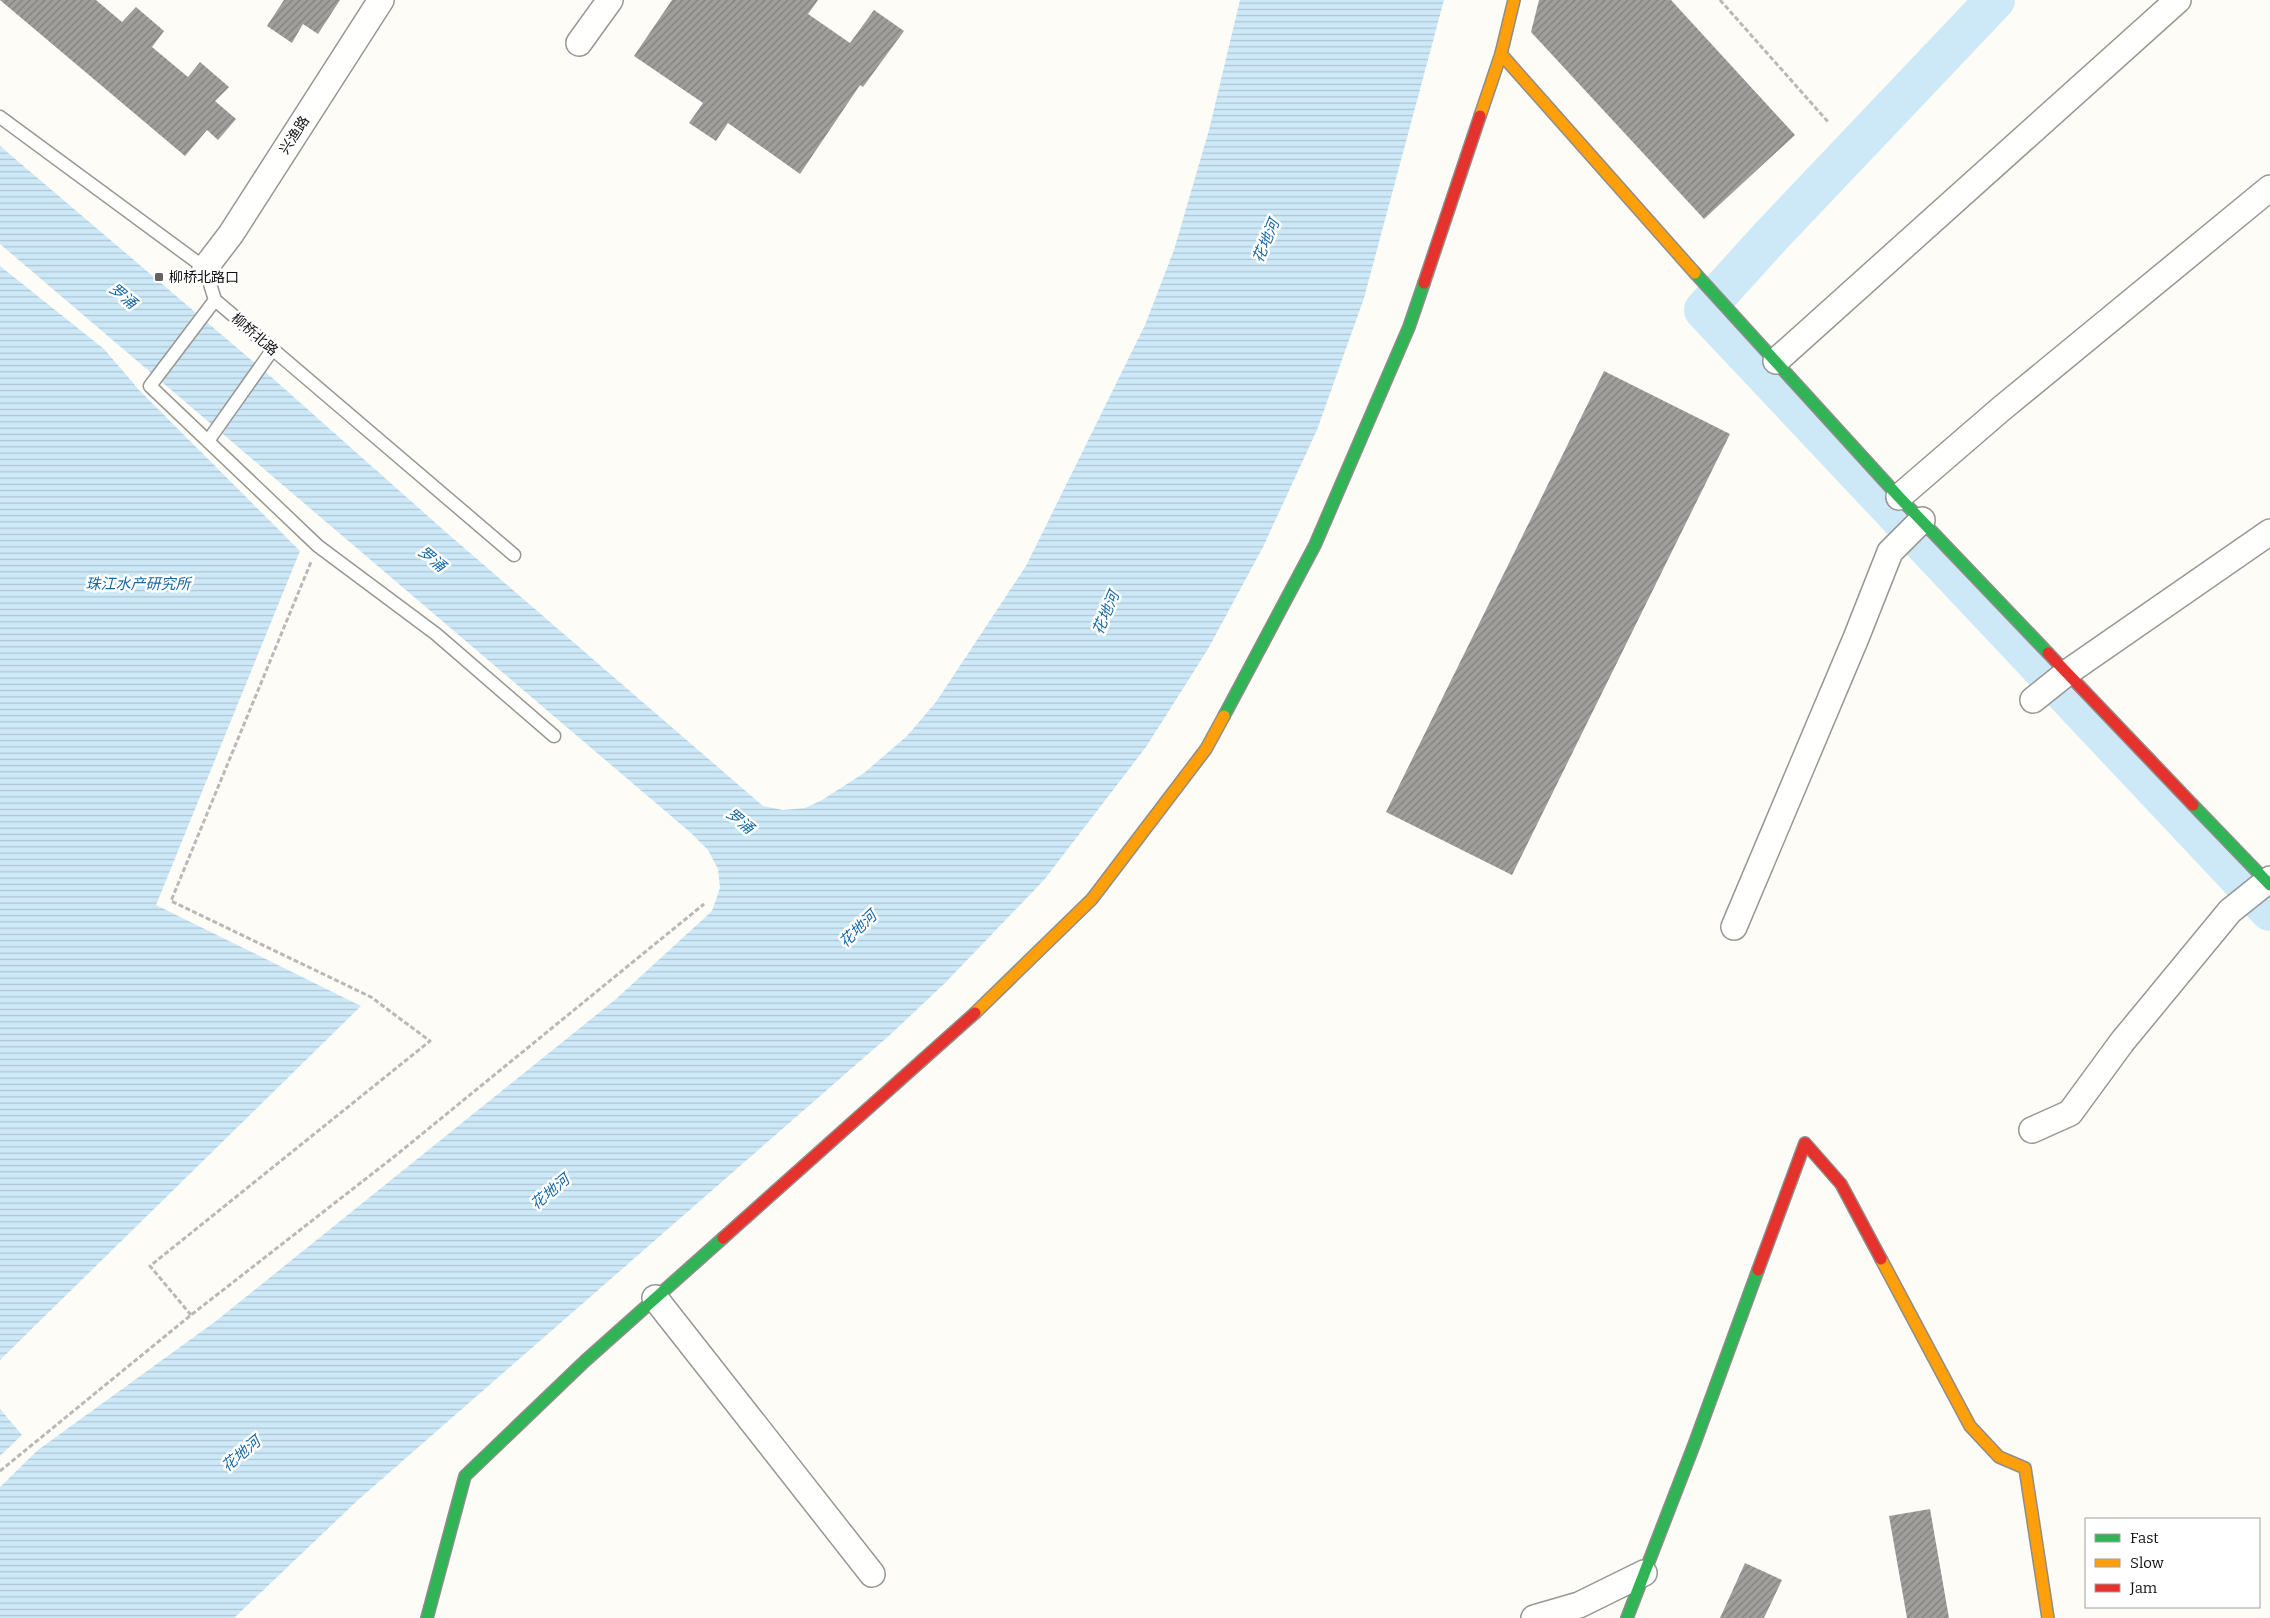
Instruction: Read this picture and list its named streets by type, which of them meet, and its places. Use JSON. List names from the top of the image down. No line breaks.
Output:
{"streets":{"street":["兴渔路"],"lane":["柳桥北路"]},"water":["花地河","罗涌","珠江水产研究所"],"places":{"transit":["柳桥北路口"]},"legend":["Fast","Slow","Jam"]}
